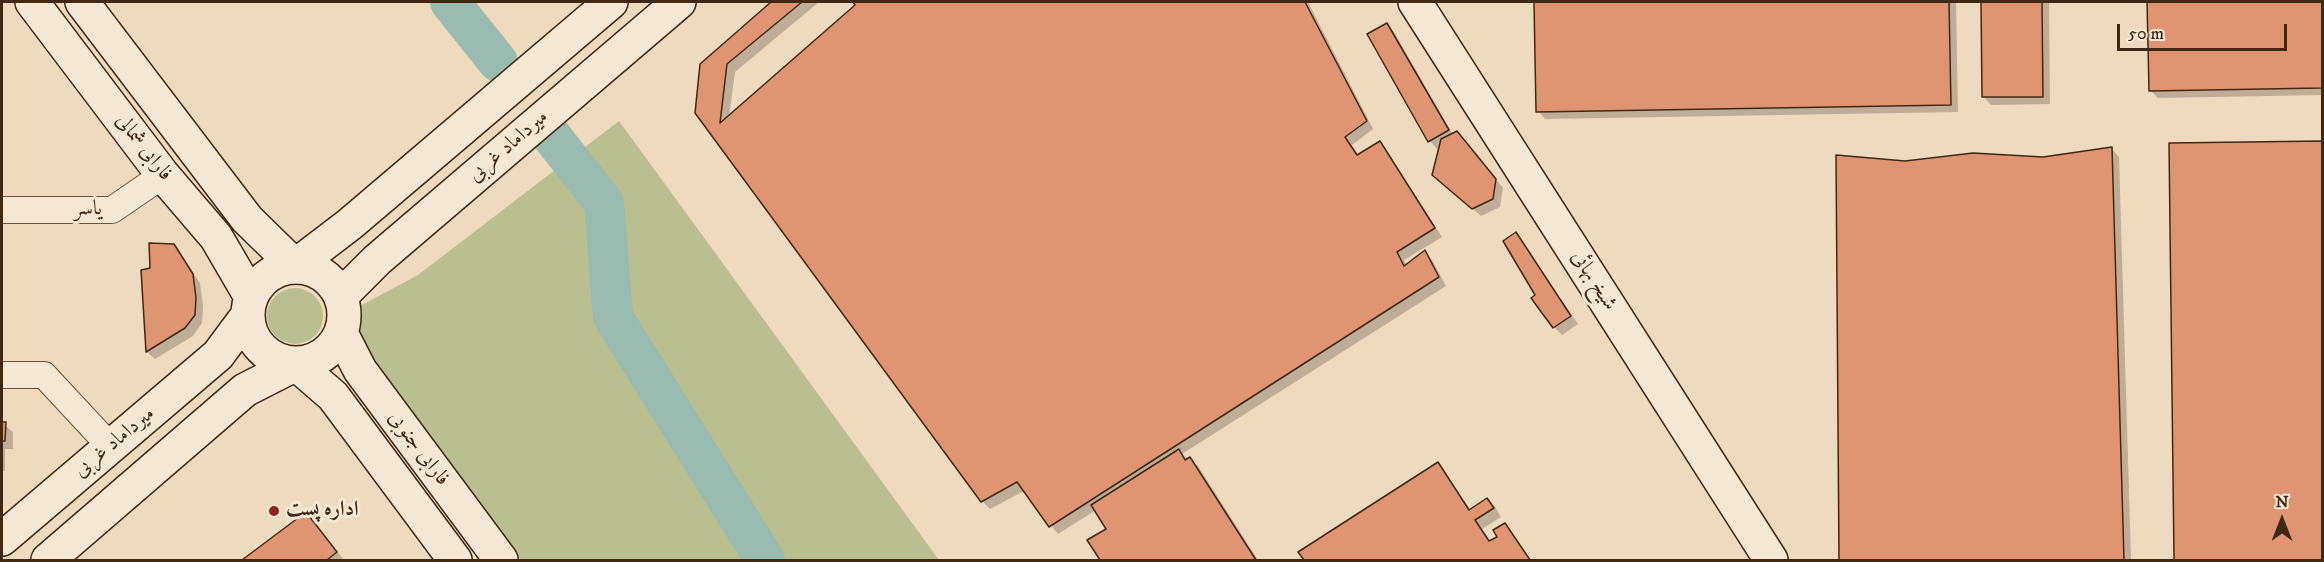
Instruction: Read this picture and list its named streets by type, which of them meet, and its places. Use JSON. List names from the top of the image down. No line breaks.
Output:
{"streets":{"street":["میرداماد غربی","فارابی شمالی","یاسر","شیخ بهائی","فارابی جنوبی"]},"crossings":[["میرداماد غربی","فارابی شمالی"],["میرداماد غربی","فارابی جنوبی"],["فارابی شمالی","یاسر"],["فارابی شمالی","فارابی جنوبی"]],"places":["اداره پست"],"scale_bar":"50 m","north":"top"}
